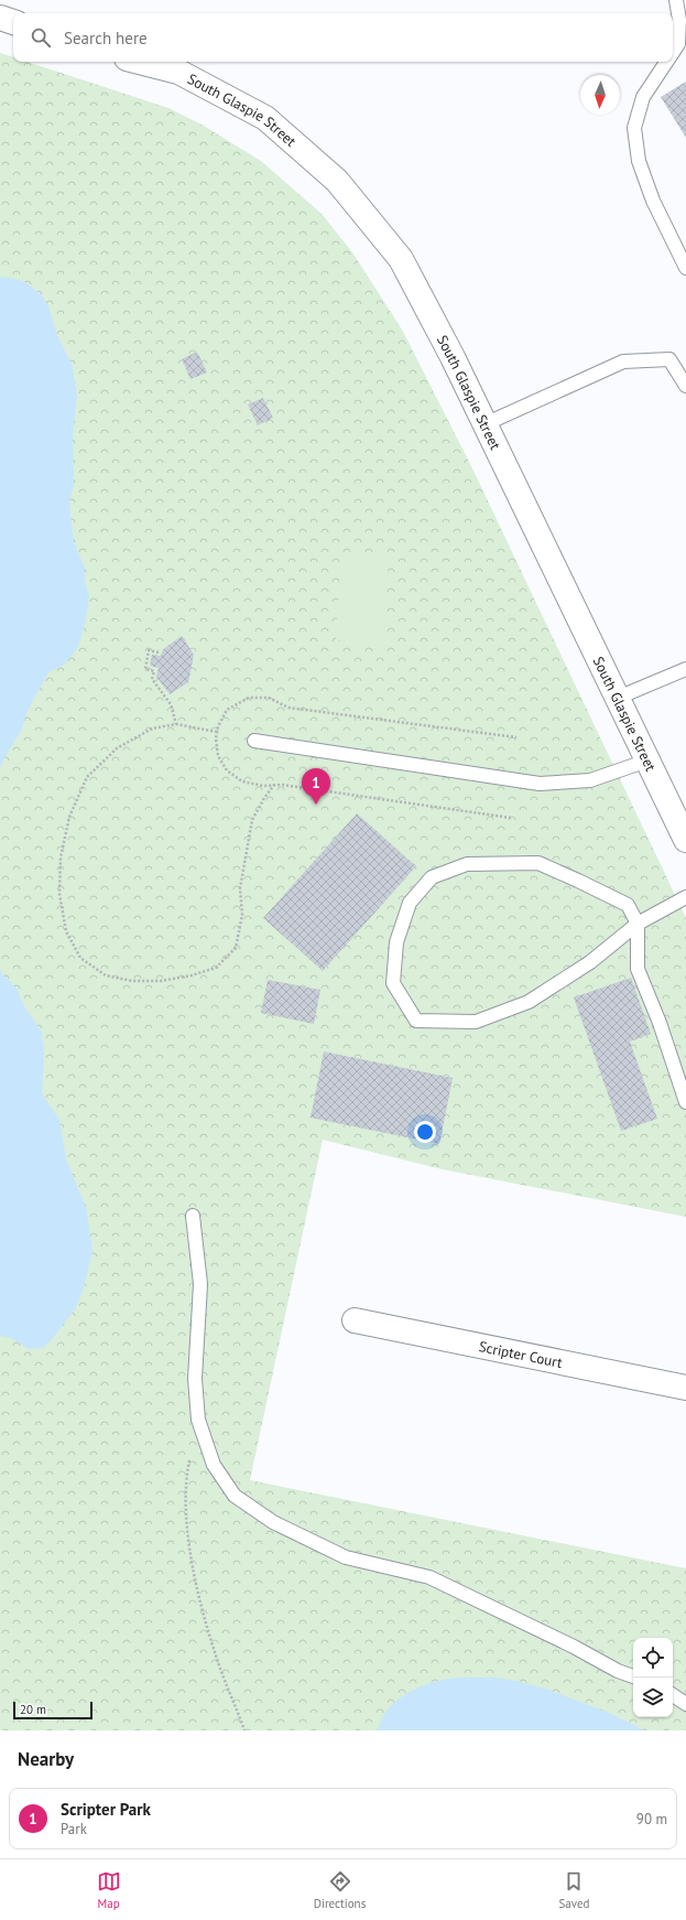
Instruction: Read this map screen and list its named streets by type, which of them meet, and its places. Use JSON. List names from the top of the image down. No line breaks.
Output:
{"streets":{"street":["South Glaspie Street","Scripter Court"]},"scale_bar":"20 m","north":"bottom","page":{"search":"Search here","pins":"1","scale":"20 m","heading":"Nearby","list":[{"mark":"1","name":"Scripter Park","note":"Park","value":"90 m"}],"nav":["Map","Directions","Saved"]}}
